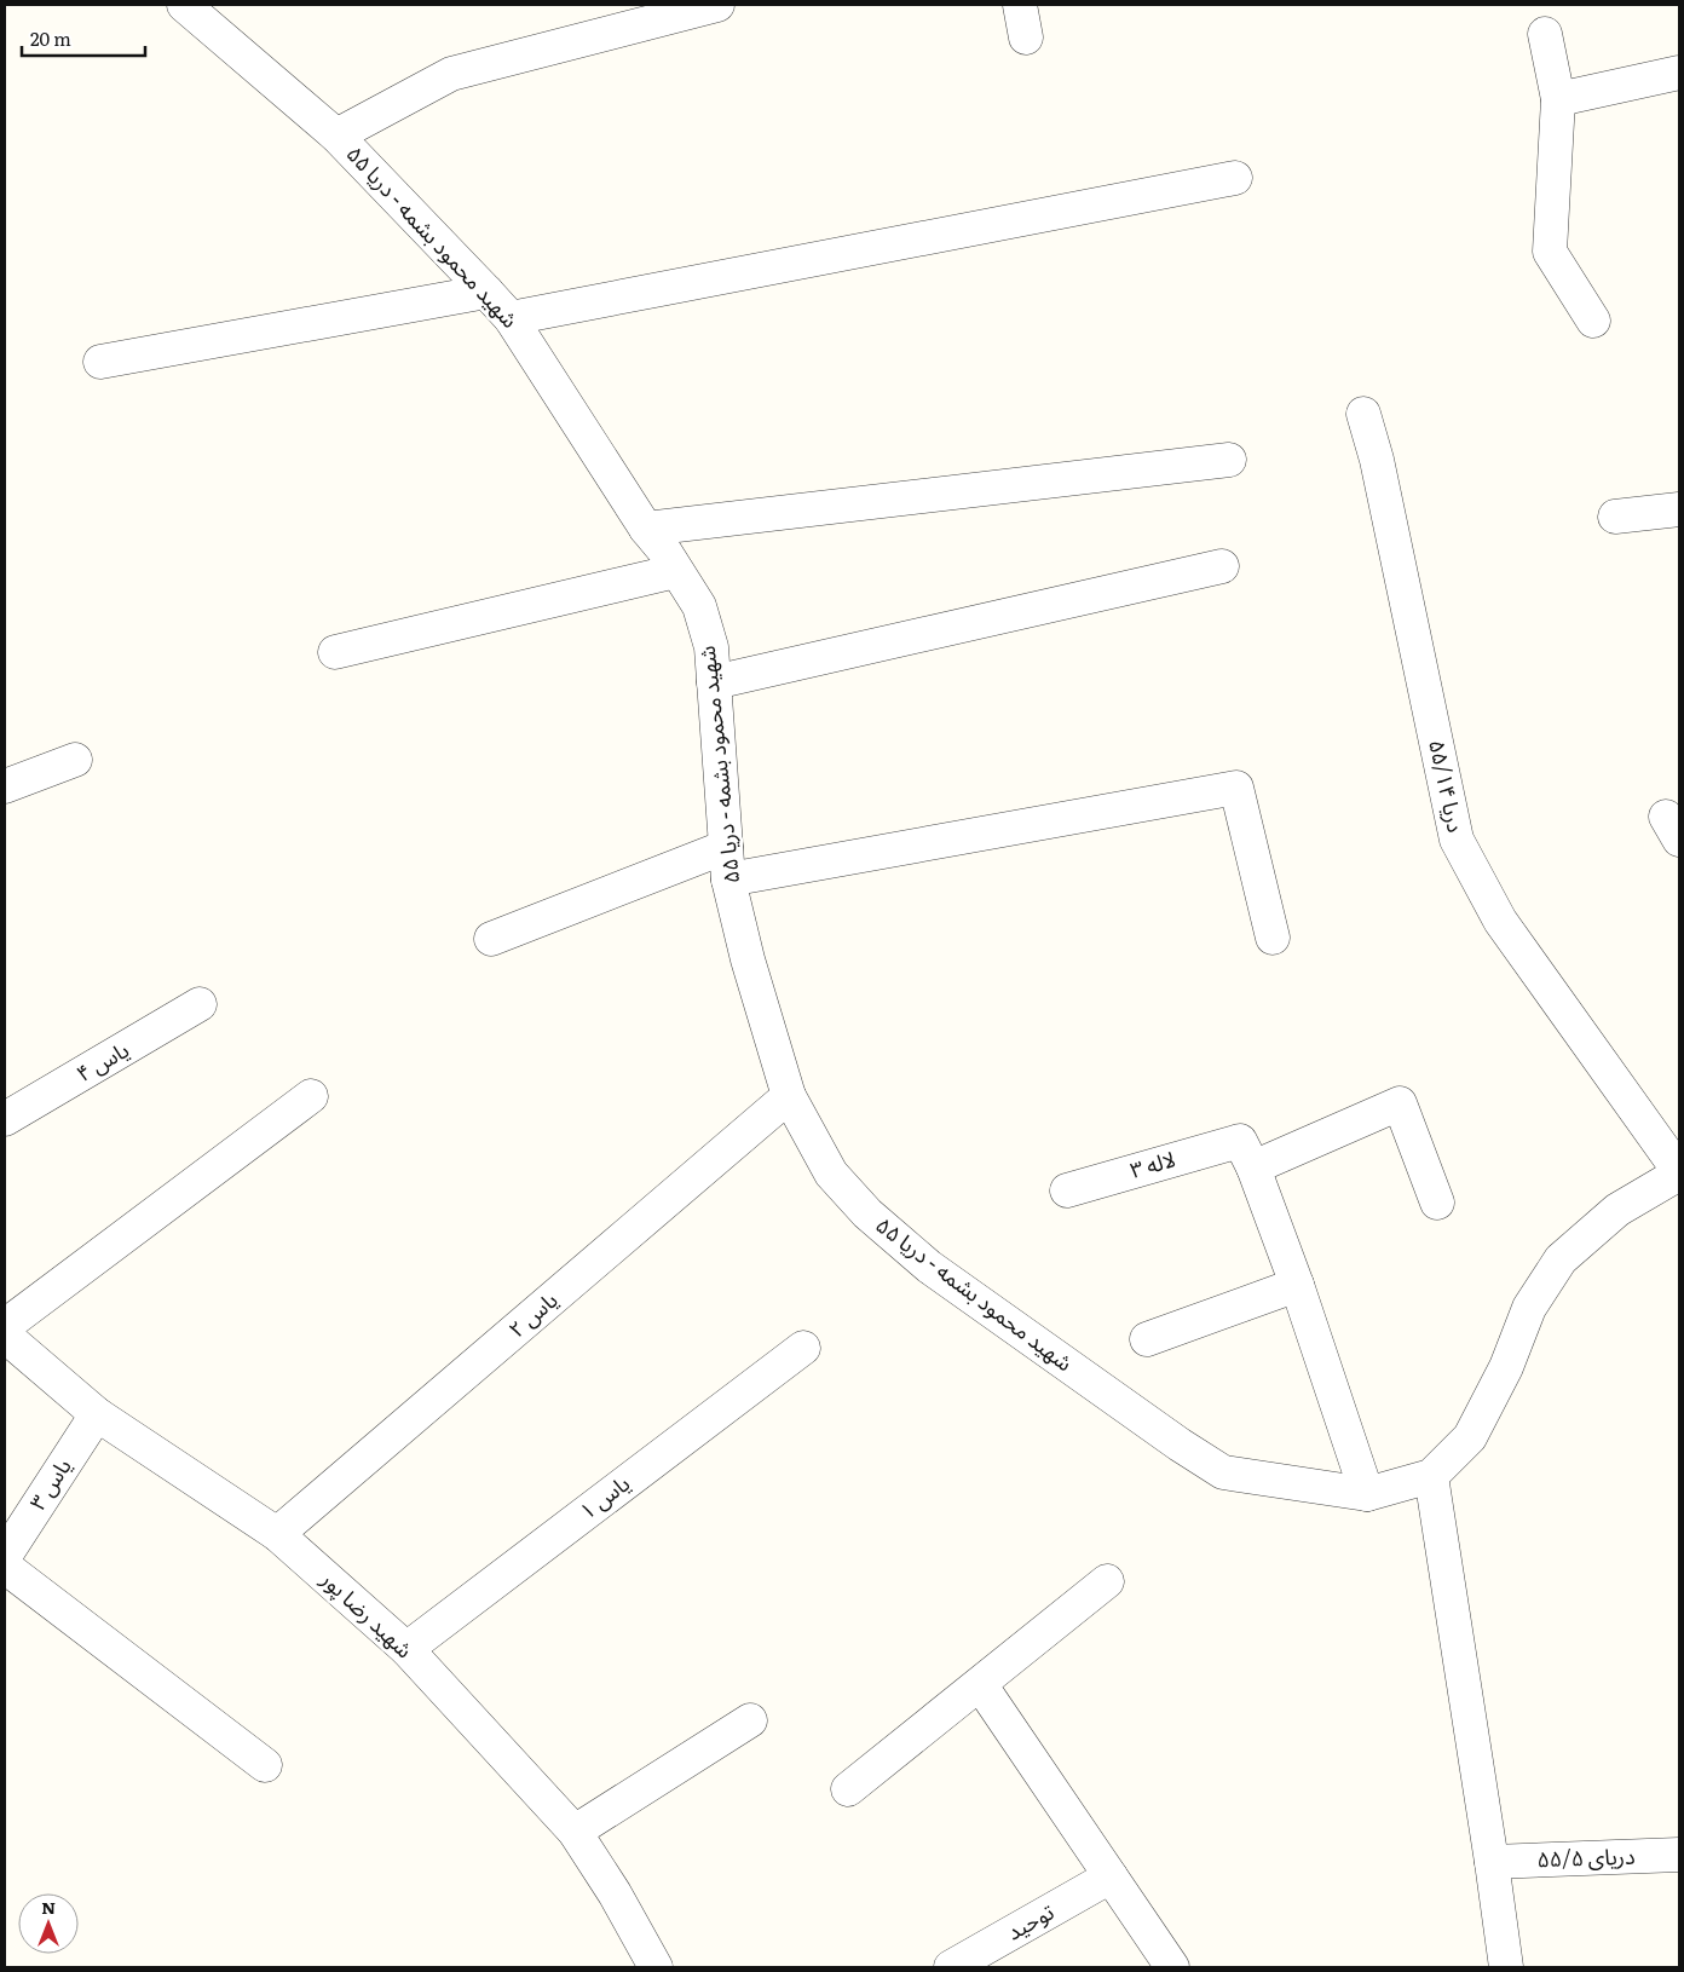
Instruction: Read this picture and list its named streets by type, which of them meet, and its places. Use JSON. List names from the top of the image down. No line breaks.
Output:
{"streets":{"street":["شهید محمود بشمه - دریا ۵۵","دریا ۵۵/۱۴","یاس ۴","لاله ۳","یاس ۲","یاس ۳","یاس ۱","شهید رضا پور","دریای ۵۵/۵","توحید"]},"crossings":[["شهید محمود بشمه - دریا ۵۵","یاس ۲"],["یاس ۲","شهید رضا پور"],["یاس ۳","شهید رضا پور"],["یاس ۱","شهید رضا پور"]],"scale_bar":"20 m","north":"top"}
